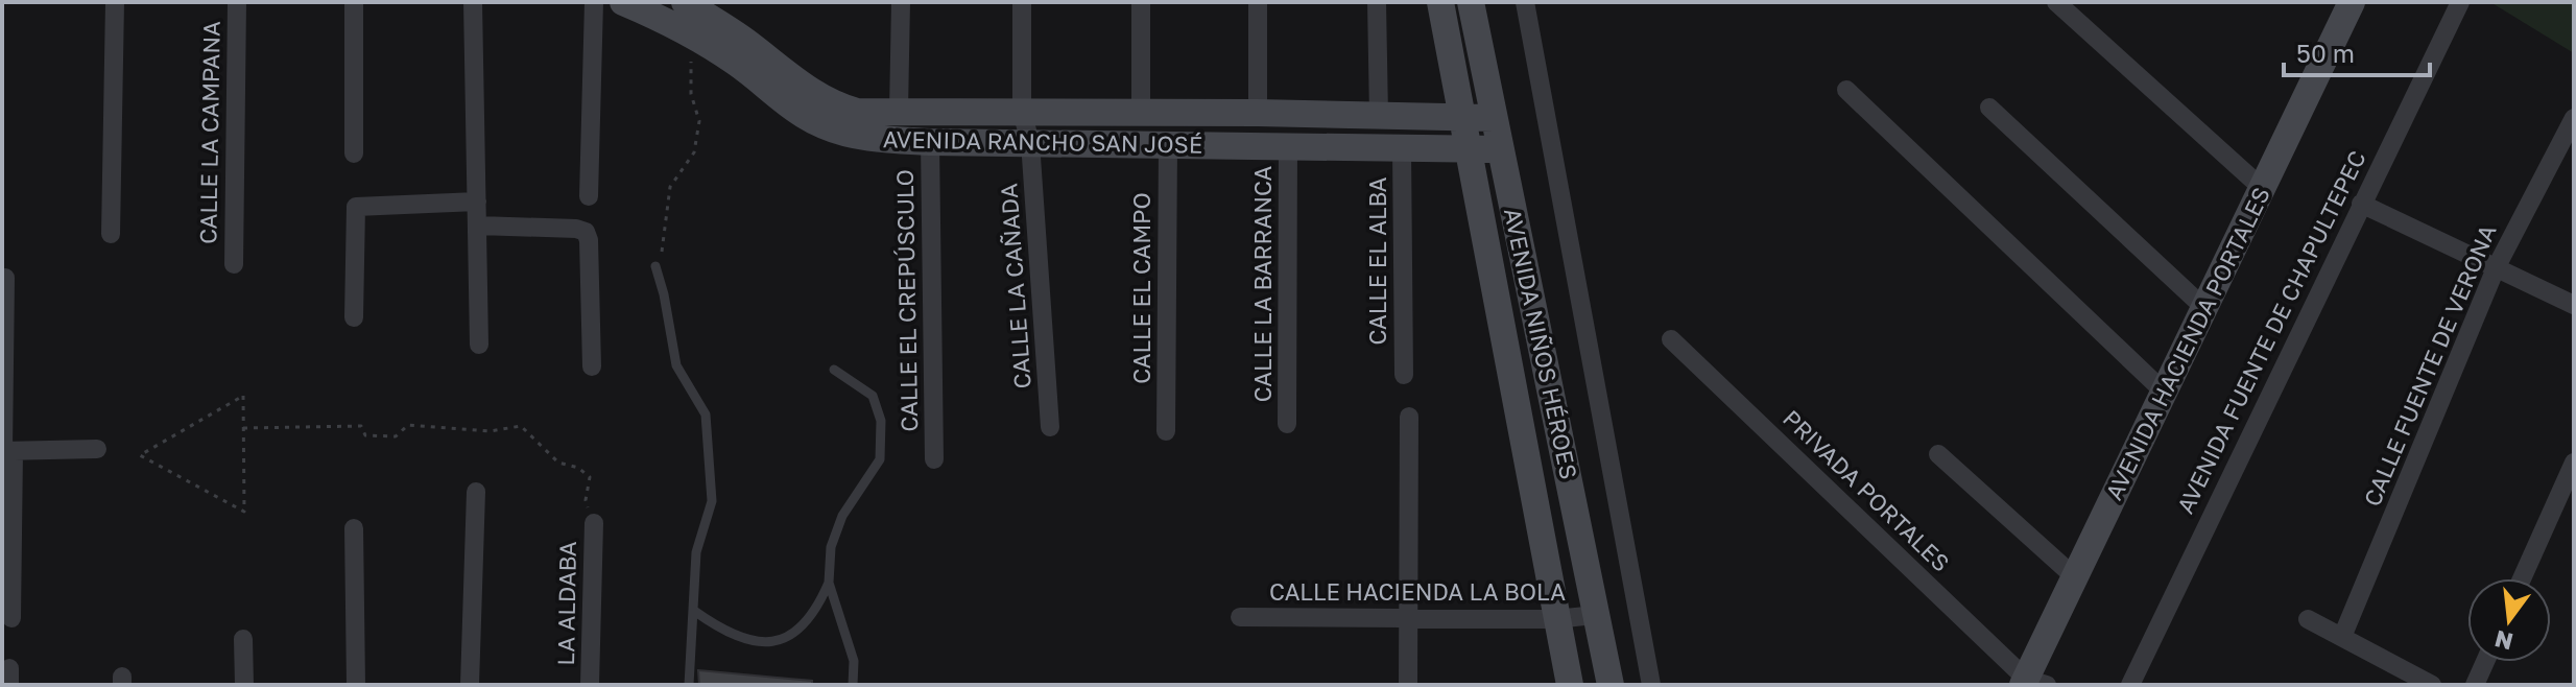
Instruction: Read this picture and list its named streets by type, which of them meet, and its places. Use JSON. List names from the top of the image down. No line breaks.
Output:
{"streets":{"main road":["AVENIDA RANCHO SAN JOSÉ","AVENIDA NIÑOS HÉROES","AVENIDA HACIENDA PORTALES"],"street":["CALLE LA CAMPANA","CALLE EL ALBA","CALLE LA BARRANCA","CALLE LA CAÑADA","CALLE EL CAMPO","CALLE EL CREPÚSCULO","AVENIDA FUENTE DE CHAPULTEPEC","CALLE FUENTE DE VERONA","PRIVADA PORTALES","CALLE HACIENDA LA BOLA","LA ALDABA"]},"crossings":[["AVENIDA RANCHO SAN JOSÉ","CALLE EL ALBA"],["AVENIDA RANCHO SAN JOSÉ","CALLE LA BARRANCA"],["AVENIDA RANCHO SAN JOSÉ","CALLE LA CAÑADA"],["AVENIDA RANCHO SAN JOSÉ","CALLE EL CAMPO"],["AVENIDA RANCHO SAN JOSÉ","CALLE EL CREPÚSCULO"],["AVENIDA RANCHO SAN JOSÉ","AVENIDA NIÑOS HÉROES"],["AVENIDA NIÑOS HÉROES","CALLE HACIENDA LA BOLA"],["AVENIDA HACIENDA PORTALES","PRIVADA PORTALES"]],"scale_bar":"50 m","north":"bottom"}
